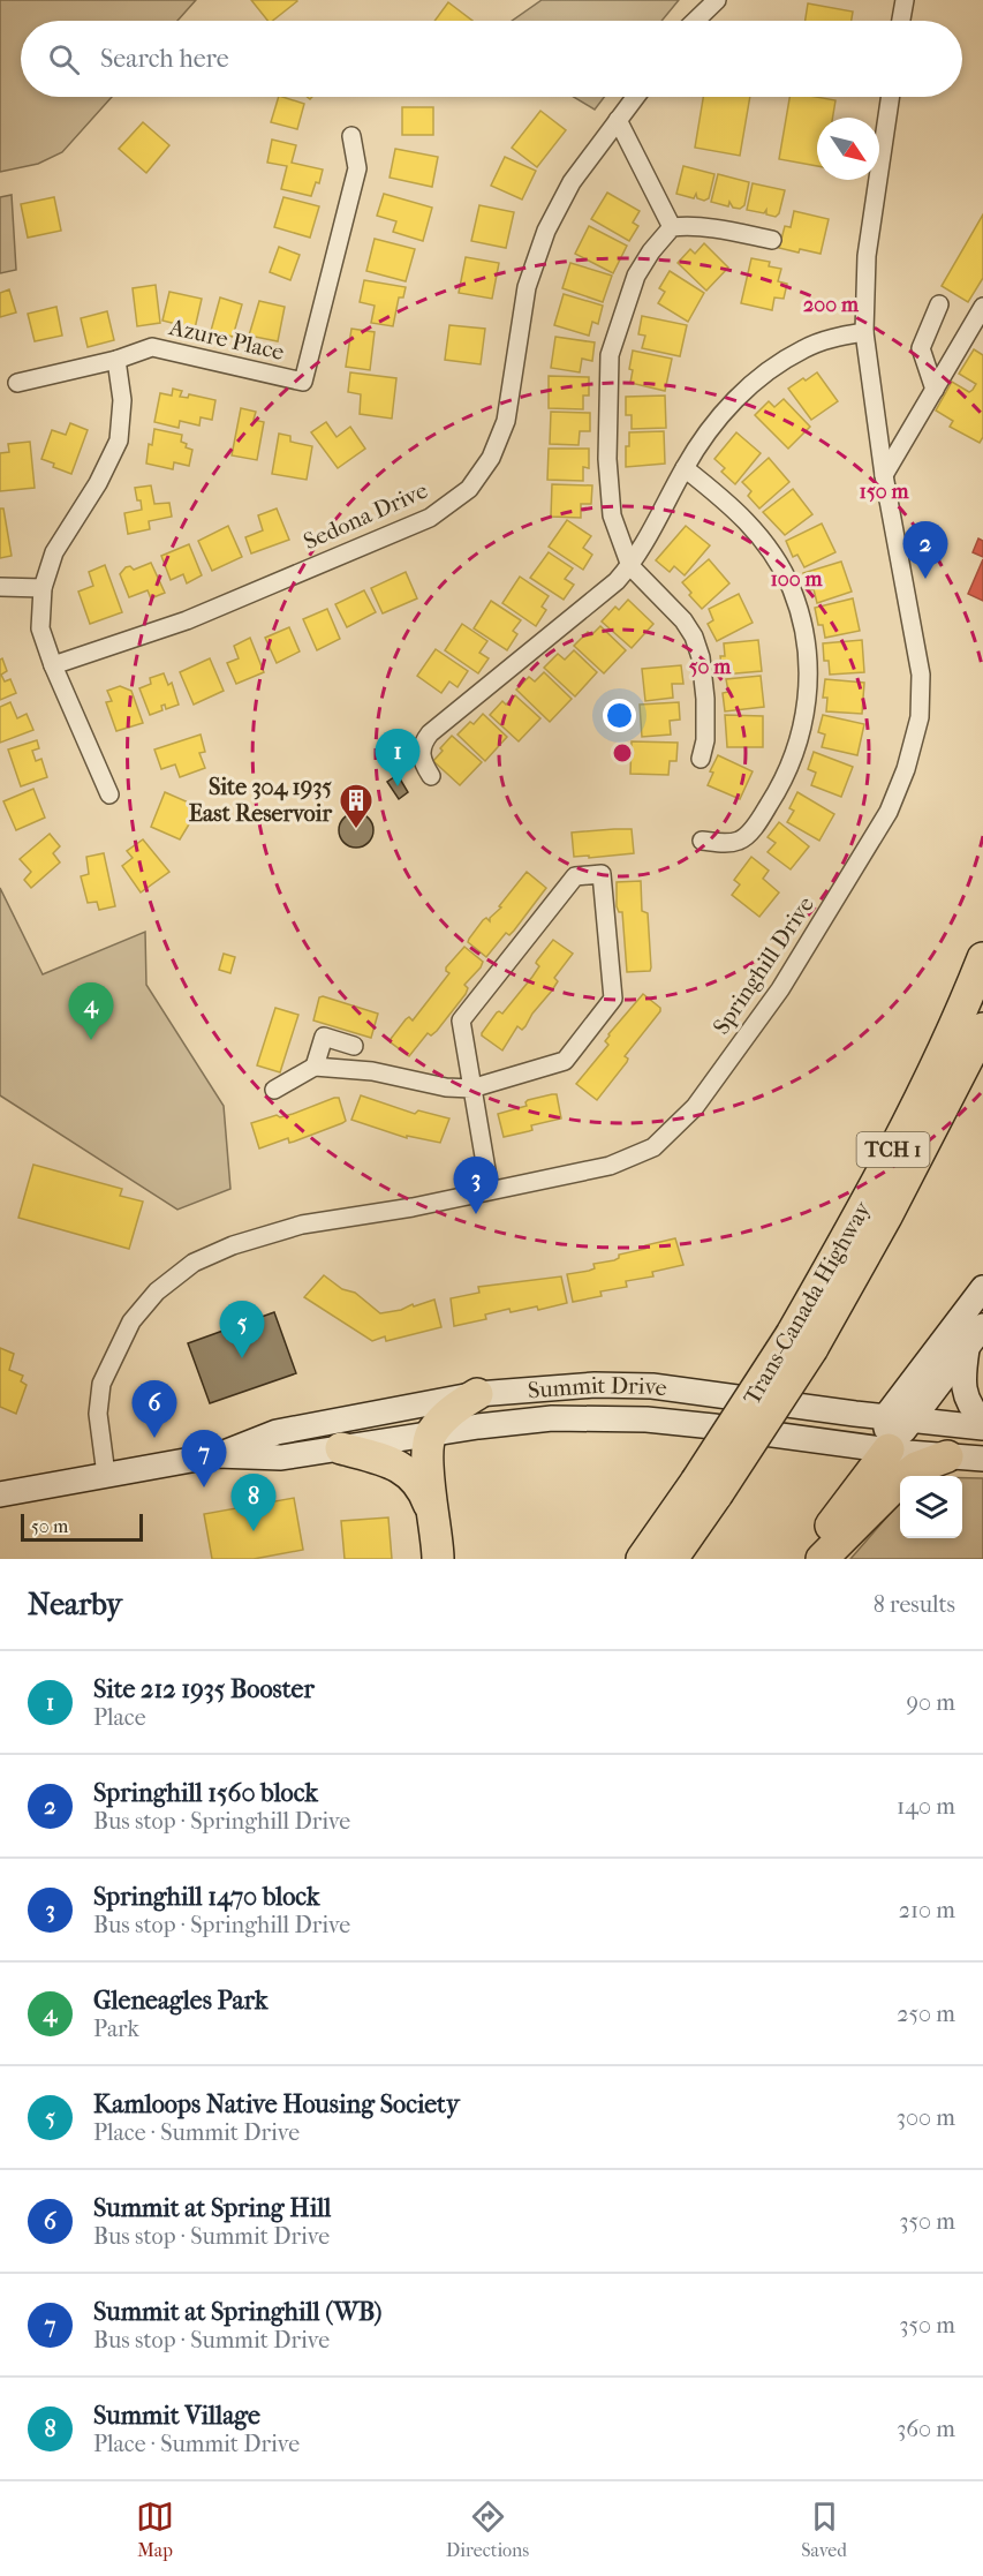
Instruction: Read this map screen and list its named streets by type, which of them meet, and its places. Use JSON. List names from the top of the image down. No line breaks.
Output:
{"streets":{"highway":["TCH 1","Trans-Canada Highway"],"main road":["Summit Drive"],"street":["Azure Place","Sedona Drive","Springhill Drive"]},"crossings":[["Springhill Drive","Summit Drive"]],"places":{"building":["Site 304 1935 East Reservoir"]},"scale_bar":"50 m","north":"bottom right","page":{"search":"Search here","pins":["2","1","4","3","5","6","7","8"],"scale":"50 m","heading":["Nearby","8 results"],"list":[{"mark":"1","name":"Site 212 1935 Booster","note":"Place","value":"90 m"},{"mark":"2","name":"Springhill 1560 block","note":"Bus stop · Springhill Drive","value":"140 m"},{"mark":"3","name":"Springhill 1470 block","note":"Bus stop · Springhill Drive","value":"210 m"},{"mark":"4","name":"Gleneagles Park","note":"Park","value":"250 m"},{"mark":"5","name":"Kamloops Native Housing Society","note":"Place · Summit Drive","value":"300 m"},{"mark":"6","name":"Summit at Spring Hill","note":"Bus stop · Summit Drive","value":"350 m"},{"mark":"7","name":"Summit at Springhill (WB)","note":"Bus stop · Summit Drive","value":"350 m"},{"mark":"8","name":"Summit Village","note":"Place · Summit Drive","value":"360 m"}],"nav":["Map","Directions","Saved"]},"rings":["200 m","150 m","100 m","50 m"]}
